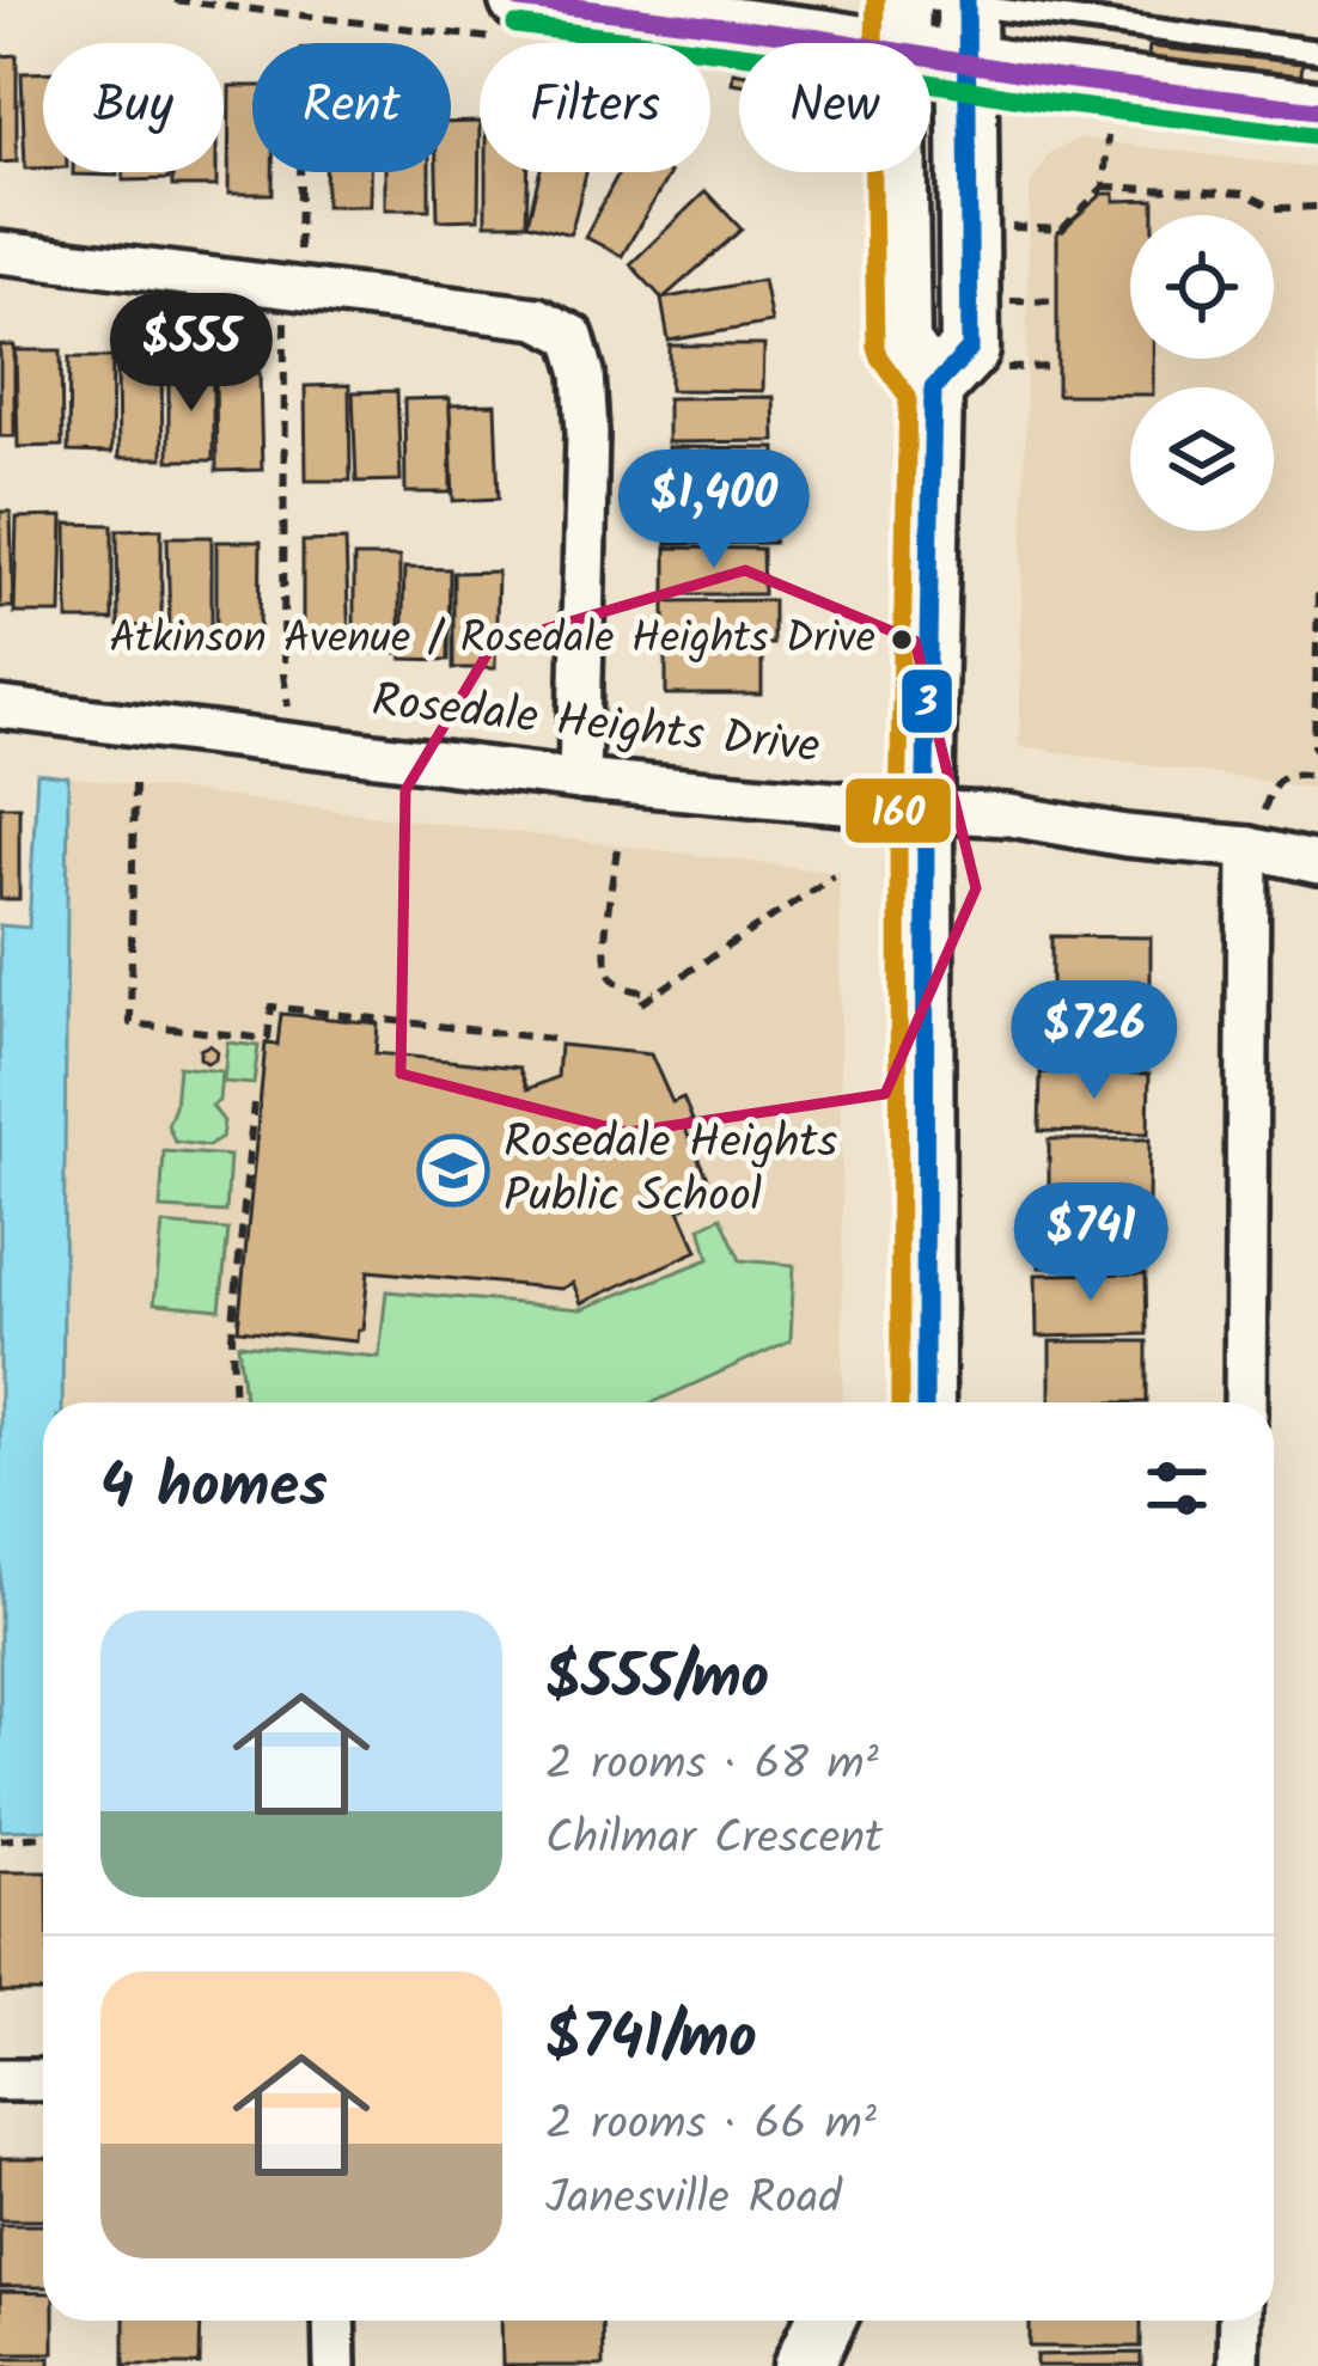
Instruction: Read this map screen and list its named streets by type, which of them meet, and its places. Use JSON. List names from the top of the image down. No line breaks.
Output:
{"streets":{"street":["Rosedale Heights Drive"]},"places":{"other":["Atkinson Avenue / Rosedale Heights Drive"],"school or university":["Rosedale Heights Public School"]},"lines":["transit line 3","transit line 160"],"page":{"chip":["Buy","Rent","Filters","New"],"price":["$555","$1,400","$726","$741"],"heading":"4 homes","list":[{"name":"$555/mo","note":"2 rooms · 68 m² · Chilmar Crescent"},{"name":"$741/mo","note":"2 rooms · 66 m² · Janesville Road"}]}}
